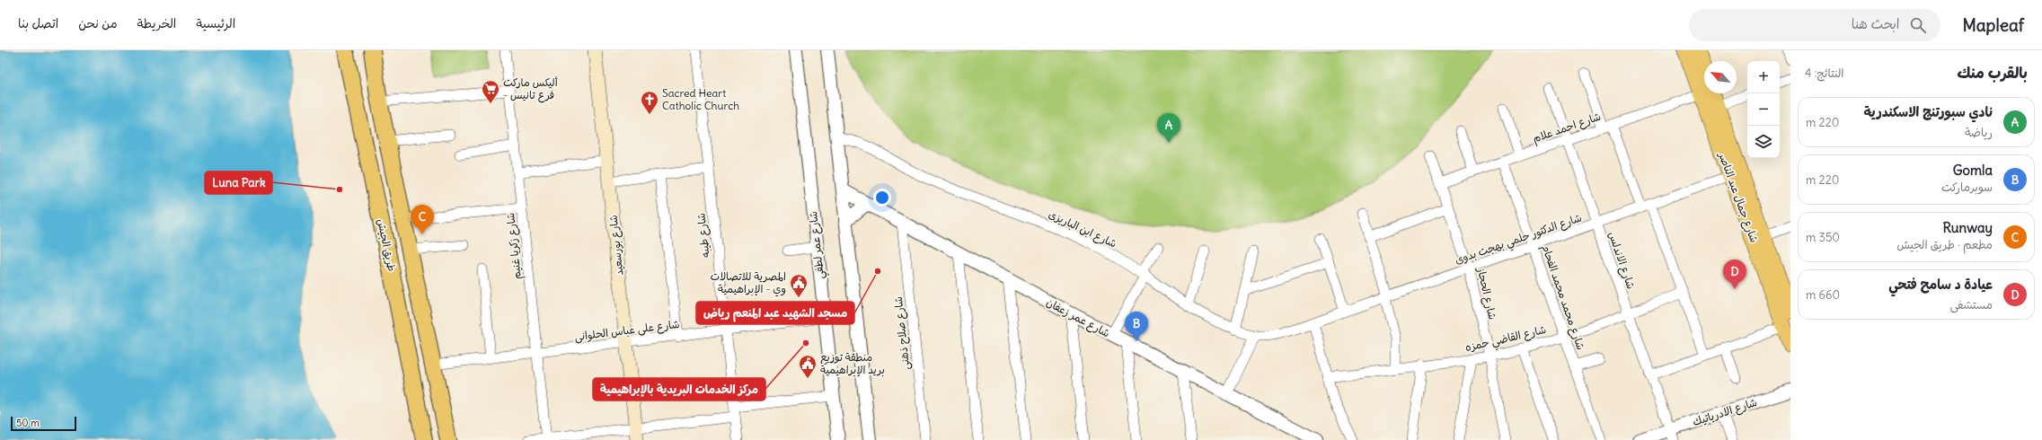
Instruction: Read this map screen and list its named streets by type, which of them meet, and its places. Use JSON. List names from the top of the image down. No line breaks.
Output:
{"streets":{"highway":["طريق الجيش"],"main road":["شارع جمال عبد الناصر","شارع بورسعيد"],"street":["شارع احمد علام","شارع ابن الباريزى","شارع طيبه","شارع الدكتور حلمي بهجت بدوى","شارع عمر لطفي","شارع زكريا غنيم","شارع الاندلس","شارع الحجاز","شارع محمد محمد الفحام","شارع عمر زعفان","شارع على عباس الحلوانى","شارع صلاح ذهنى","شارع القاضي حمزه","شارع الادرياتيك"]},"crossings":[["شارع احمد علام","شارع الاندلس"],["شارع احمد علام","شارع الحجاز"],["شارع احمد علام","شارع محمد محمد الفحام"],["شارع جمال عبد الناصر","شارع الدكتور حلمي بهجت بدوى"],["شارع ابن الباريزى","شارع الدكتور حلمي بهجت بدوى"],["شارع طيبه","شارع على عباس الحلوانى"],["شارع الدكتور حلمي بهجت بدوى","شارع الاندلس"],["شارع الدكتور حلمي بهجت بدوى","شارع الحجاز"],["شارع الدكتور حلمي بهجت بدوى","شارع محمد محمد الفحام"],["طريق الجيش","شارع على عباس الحلوانى"],["شارع بورسعيد","شارع على عباس الحلوانى"],["شارع عمر لطفي","شارع على عباس الحلوانى"],["شارع زكريا غنيم","شارع على عباس الحلوانى"],["شارع الاندلس","شارع القاضي حمزه"],["شارع الاندلس","شارع الادرياتيك"],["شارع الحجاز","شارع القاضي حمزه"],["شارع محمد محمد الفحام","شارع القاضي حمزه"],["شارع عمر زعفان","شارع صلاح ذهنى"]],"places":{"supermarket":["أليكس ماركت - فرع تانيس"],"church":["Sacred Heart Catholic Church"],"other":["Luna Park","مسجد الشهيد عبد المنعم رياض","مركز الخدمات البريدية بالإبراهيمية"],"public building":["المصرية للاتصالات وي - الإبراهيمية","منطقة توزيع بريد الإبراهيمية"]},"scale_bar":"50 m","north":"top left","page":{"header":"Mapleaf","search":"ابحث هنا","nav":["الرئيسية","الخريطة","من نحن","اتصل بنا"],"heading":["بالقرب منك","النتائج: 4"],"map_buttons":["+","−"],"list":[{"mark":"A","name":"نادي سبورتنج الاسكندرية","note":"رياضة","value":"220 m"},{"mark":"B","name":"Gomla","note":"سوبرماركت","value":"220 m"},{"mark":"C","name":"Runway","note":"مطعم · طريق الجيش","value":"350 m"},{"mark":"D","name":"عيادة د سامح فتحي","note":"مستشفى","value":"660 m"}],"pins":["A","C","D","B"],"scale":"50 m"}}
